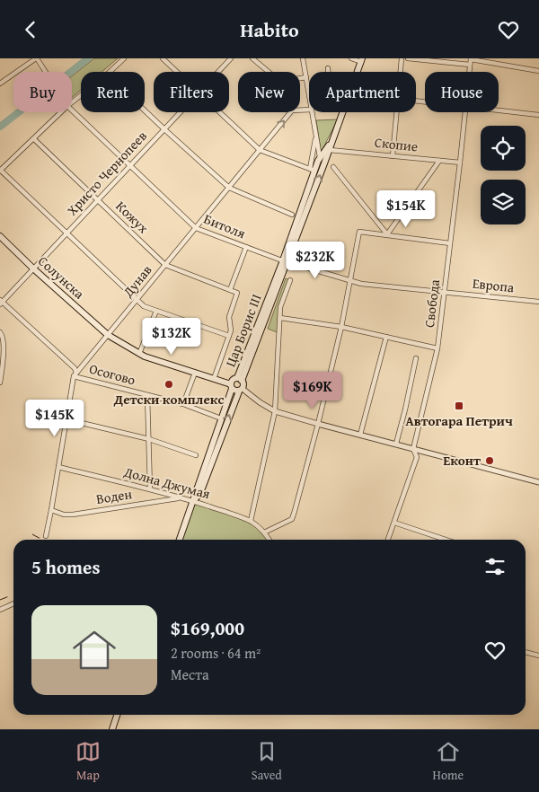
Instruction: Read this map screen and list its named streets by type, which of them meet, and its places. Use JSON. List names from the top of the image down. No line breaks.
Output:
{"streets":{"main road":["Солунска","Цар Борис III"],"street":["Скопие","Христо Чернопеев","Кожух","Битоля","Дунав","Европа","Свобода","Осогово","Долна Джумая","Воден"]},"crossings":[["Скопие","Свобода"],["Скопие","Цар Борис III"],["Христо Чернопеев","Кожух"],["Христо Чернопеев","Битоля"],["Христо Чернопеев","Солунска"],["Кожух","Дунав"],["Битоля","Дунав"],["Битоля","Европа"],["Битоля","Свобода"],["Битоля","Цар Борис III"],["Солунска","Дунав"],["Солунска","Цар Борис III"],["Дунав","Осогово"],["Европа","Свобода"],["Долна Джумая","Воден"]],"places":{"other":["Детски комплекс","Еконт"],"transit":["Автогара Петрич"]},"page":{"header":"Habito","chip":["Buy","Rent","Filters","New","Apartment","House"],"price":["$154K","$232K","$132K","$169K","$145K"],"heading":"5 homes","list":[{"name":"$169,000","note":"2 rooms · 64 m² · Места"}],"tabs":["Map","Saved","Home"]}}
